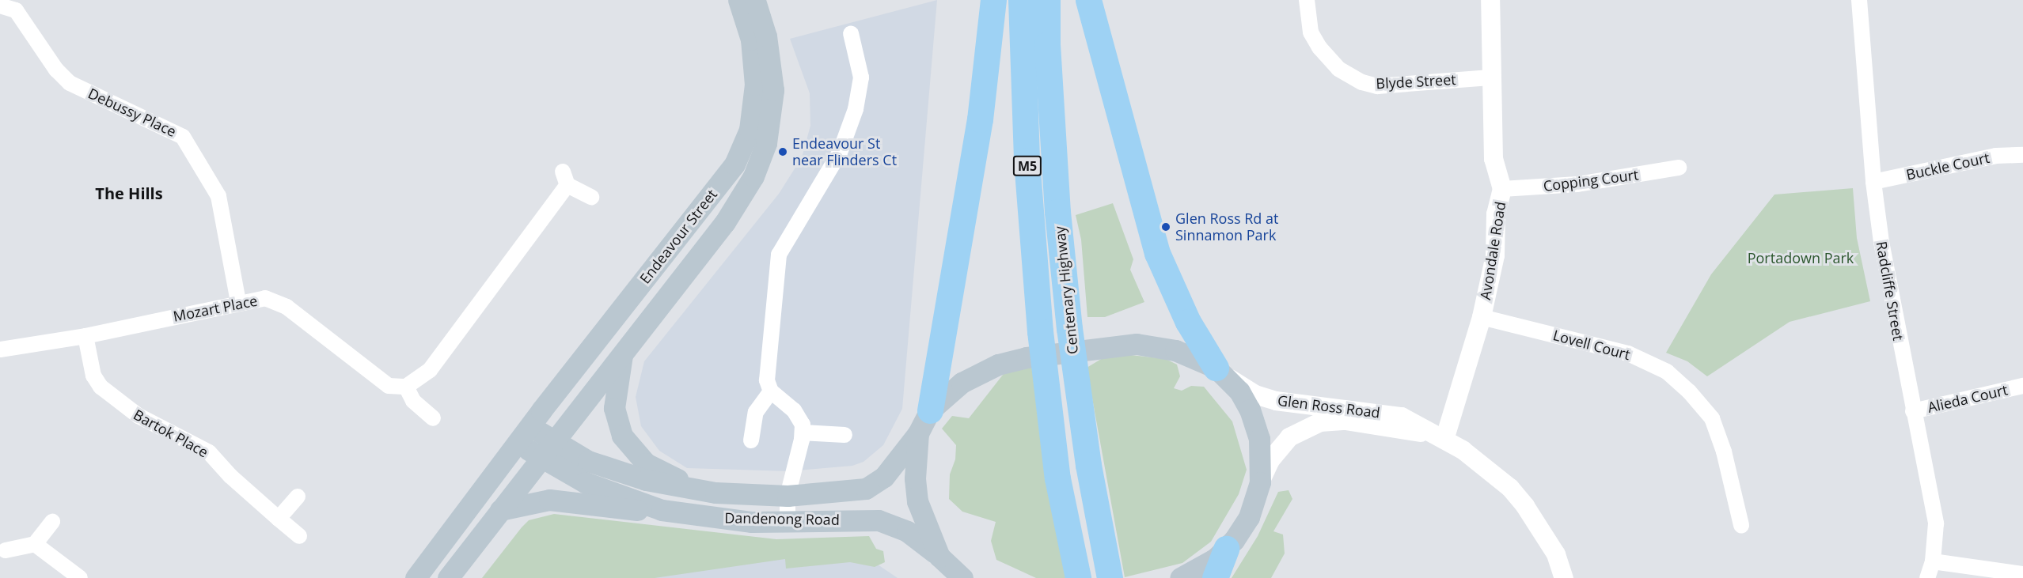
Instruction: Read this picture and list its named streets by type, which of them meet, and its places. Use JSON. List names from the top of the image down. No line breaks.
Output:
{"streets":{"highway":["M5","Centenary Highway"],"main road":["Endeavour Street","Dandenong Road"],"street":["Blyde Street","Debussy Place","Buckle Court","Copping Court","Avondale Road","Radcliffe Street","Mozart Place","Lovell Court","Alieda Court","Glen Ross Road","Bartok Place"]},"crossings":[["Blyde Street","Avondale Road"],["Debussy Place","Mozart Place"],["Buckle Court","Radcliffe Street"],["Copping Court","Avondale Road"],["Endeavour Street","Dandenong Road"],["Avondale Road","Lovell Court"],["Avondale Road","Glen Ross Road"],["Radcliffe Street","Alieda Court"],["Mozart Place","Bartok Place"]],"districts":["The Hills"],"parks":["Portadown Park"],"places":["Endeavour St near Flinders Ct","Glen Ross Rd at Sinnamon Park"]}
